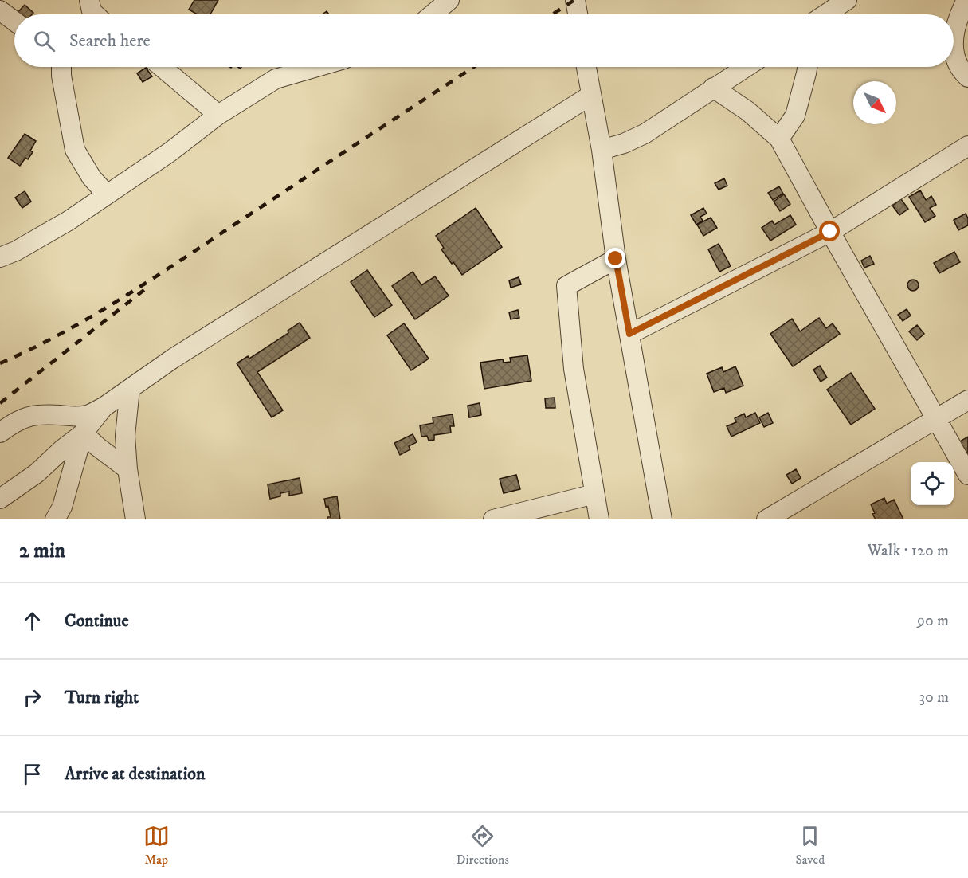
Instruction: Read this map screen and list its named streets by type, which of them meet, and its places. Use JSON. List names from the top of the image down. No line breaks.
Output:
{"north":"bottom right","page":{"search":"Search here","heading":["2 min","Walk · 120 m"],"list":[["Continue","90 m"],["Turn right","30 m"],"Arrive at destination"],"nav":["Map","Directions","Saved"]}}
